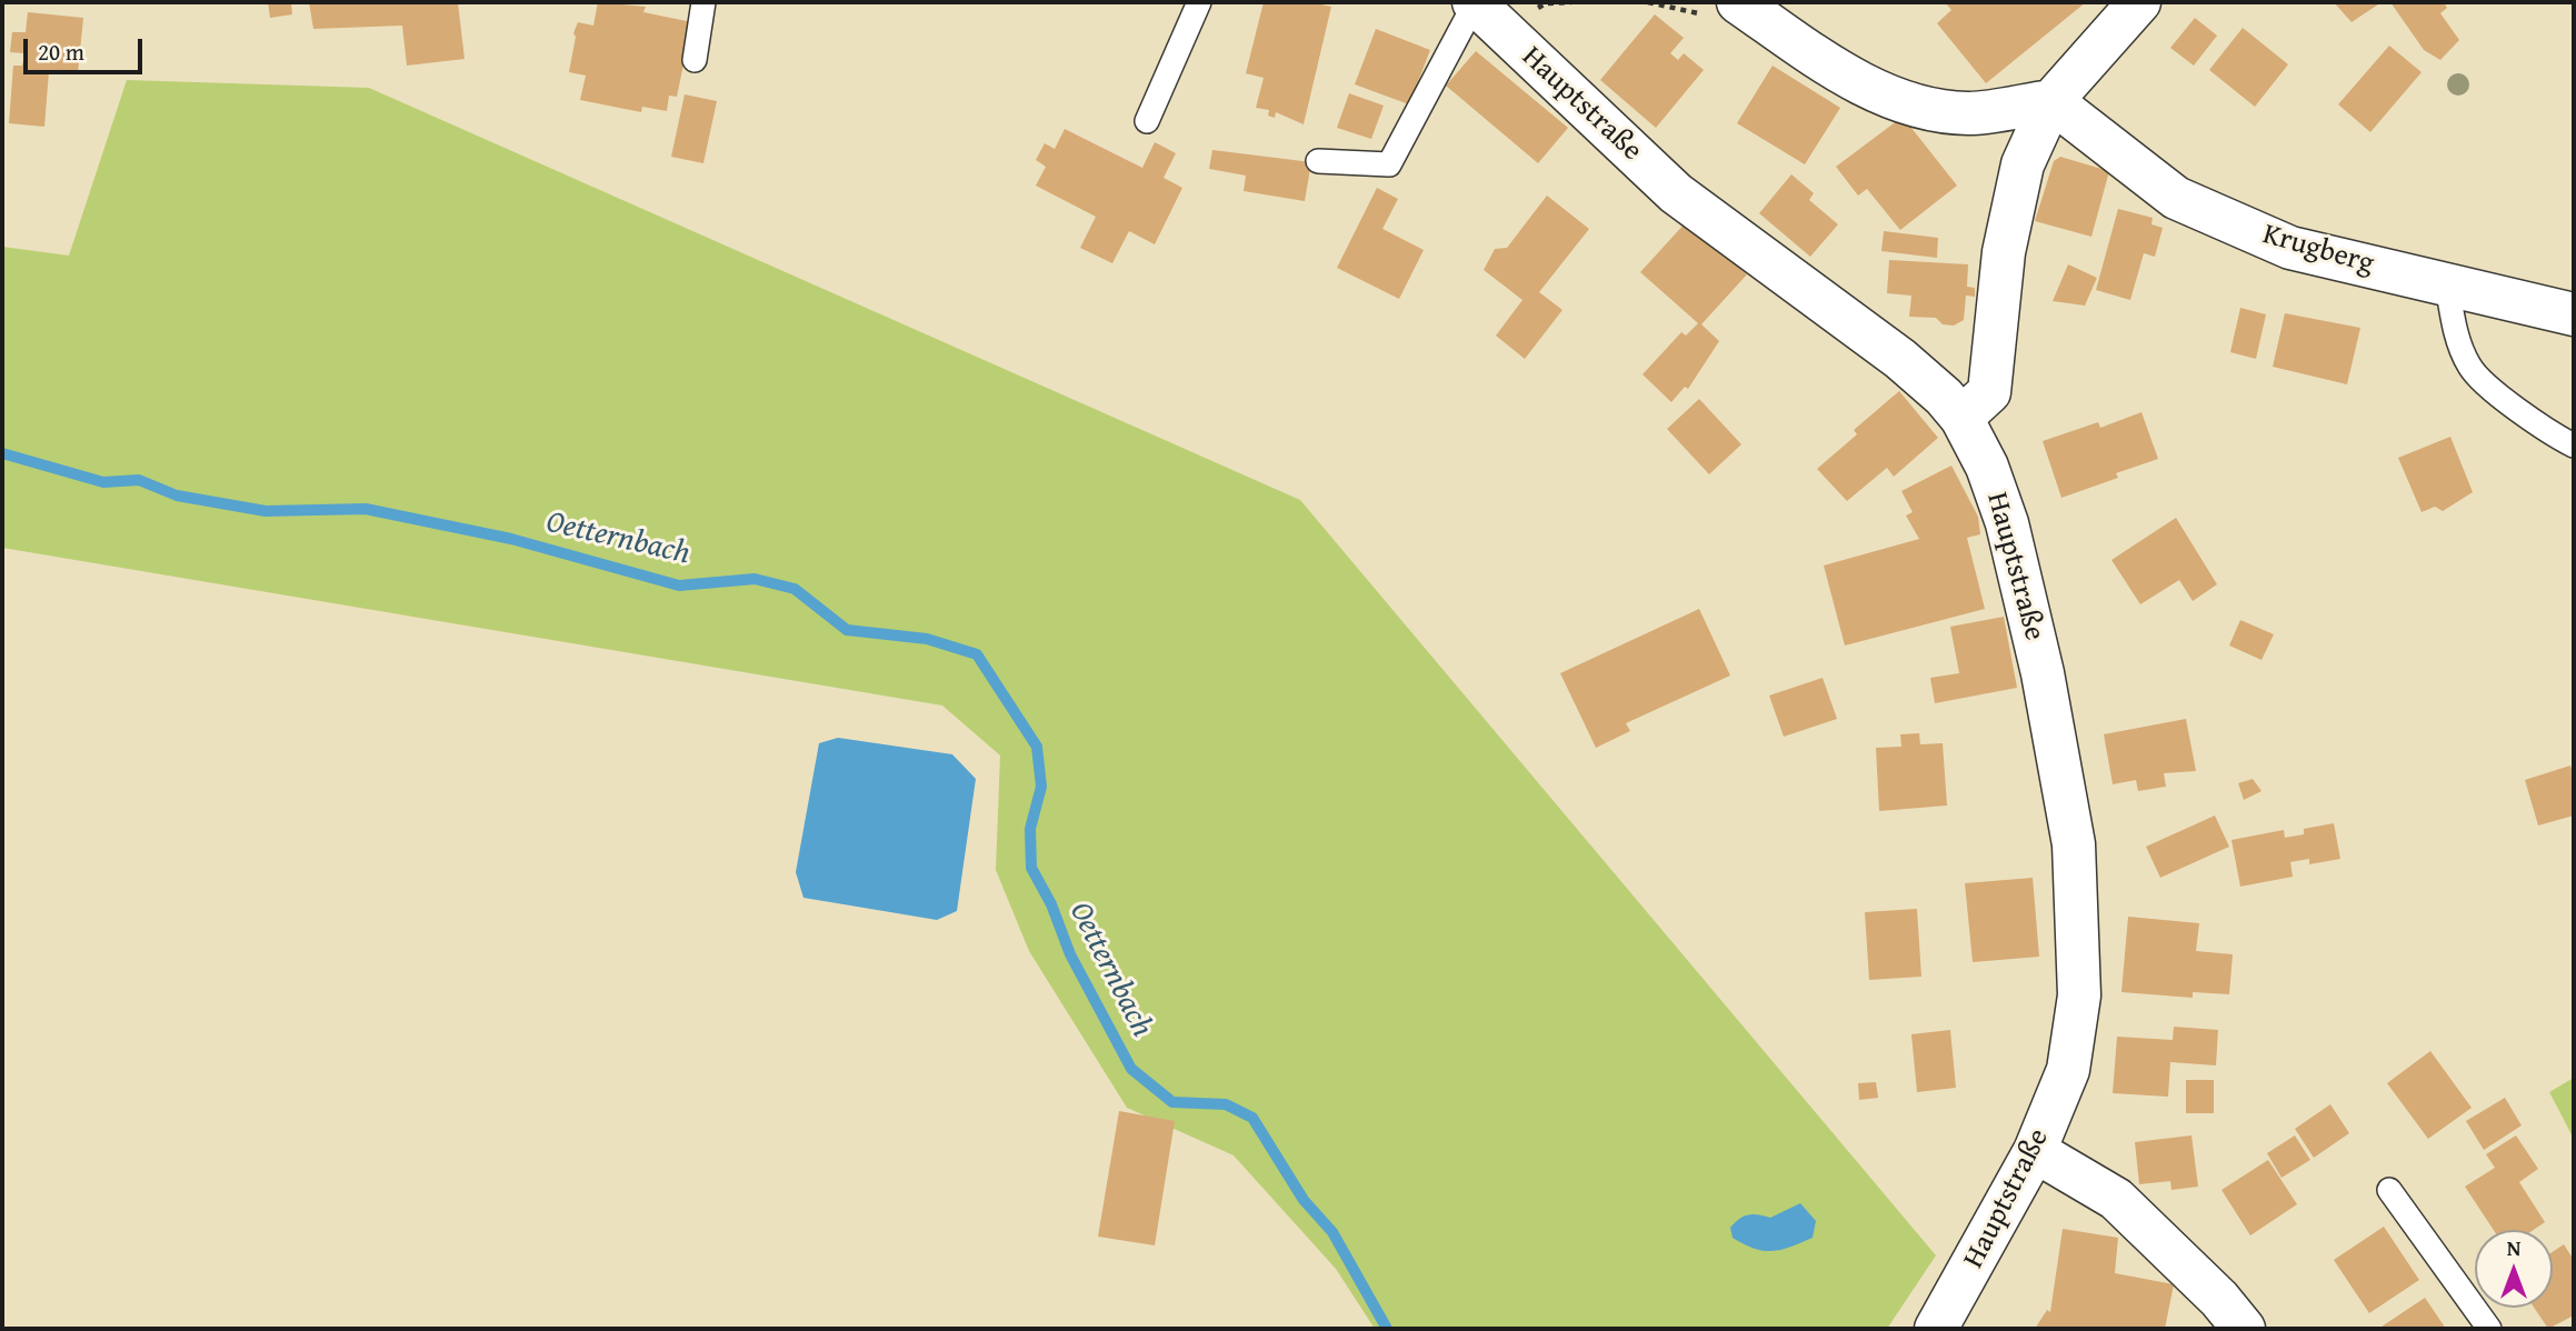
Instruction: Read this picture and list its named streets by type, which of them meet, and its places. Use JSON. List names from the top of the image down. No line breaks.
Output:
{"streets":{"main road":["Hauptstraße","Krugberg"]},"water":["Oetternbach"],"scale_bar":"20 m","north":"top"}
